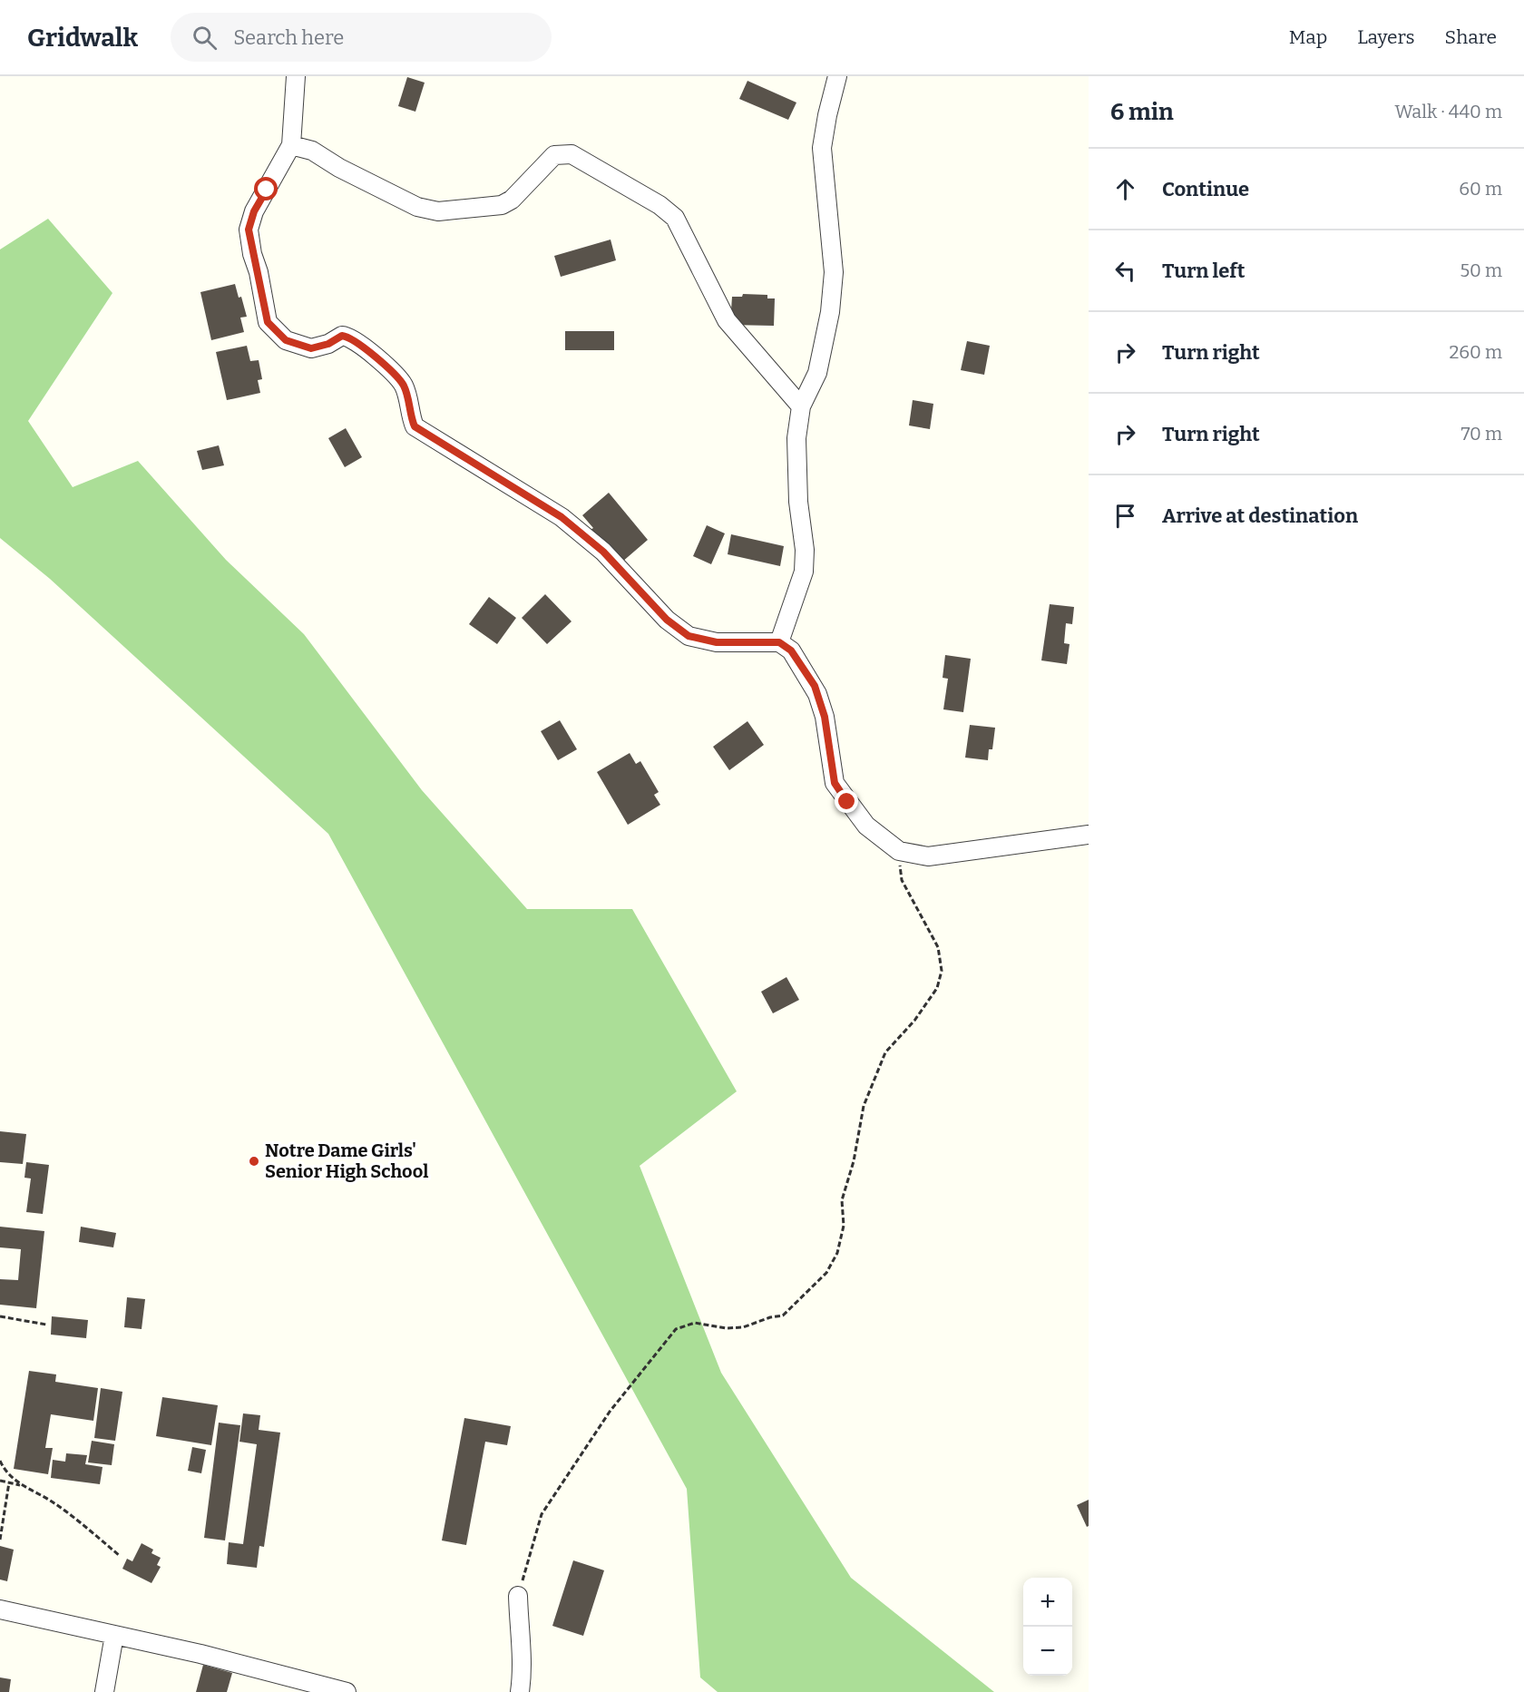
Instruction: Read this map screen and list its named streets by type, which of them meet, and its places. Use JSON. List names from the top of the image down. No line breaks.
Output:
{"places":["Notre Dame Girls' Senior High School"],"page":{"header":"Gridwalk","search":"Search here","nav":["Map","Layers","Share"],"heading":["6 min","Walk · 440 m"],"list":[["Continue","60 m"],["Turn left","50 m"],["Turn right","260 m"],["Turn right","70 m"],"Arrive at destination"],"map_buttons":["+","−"]}}
